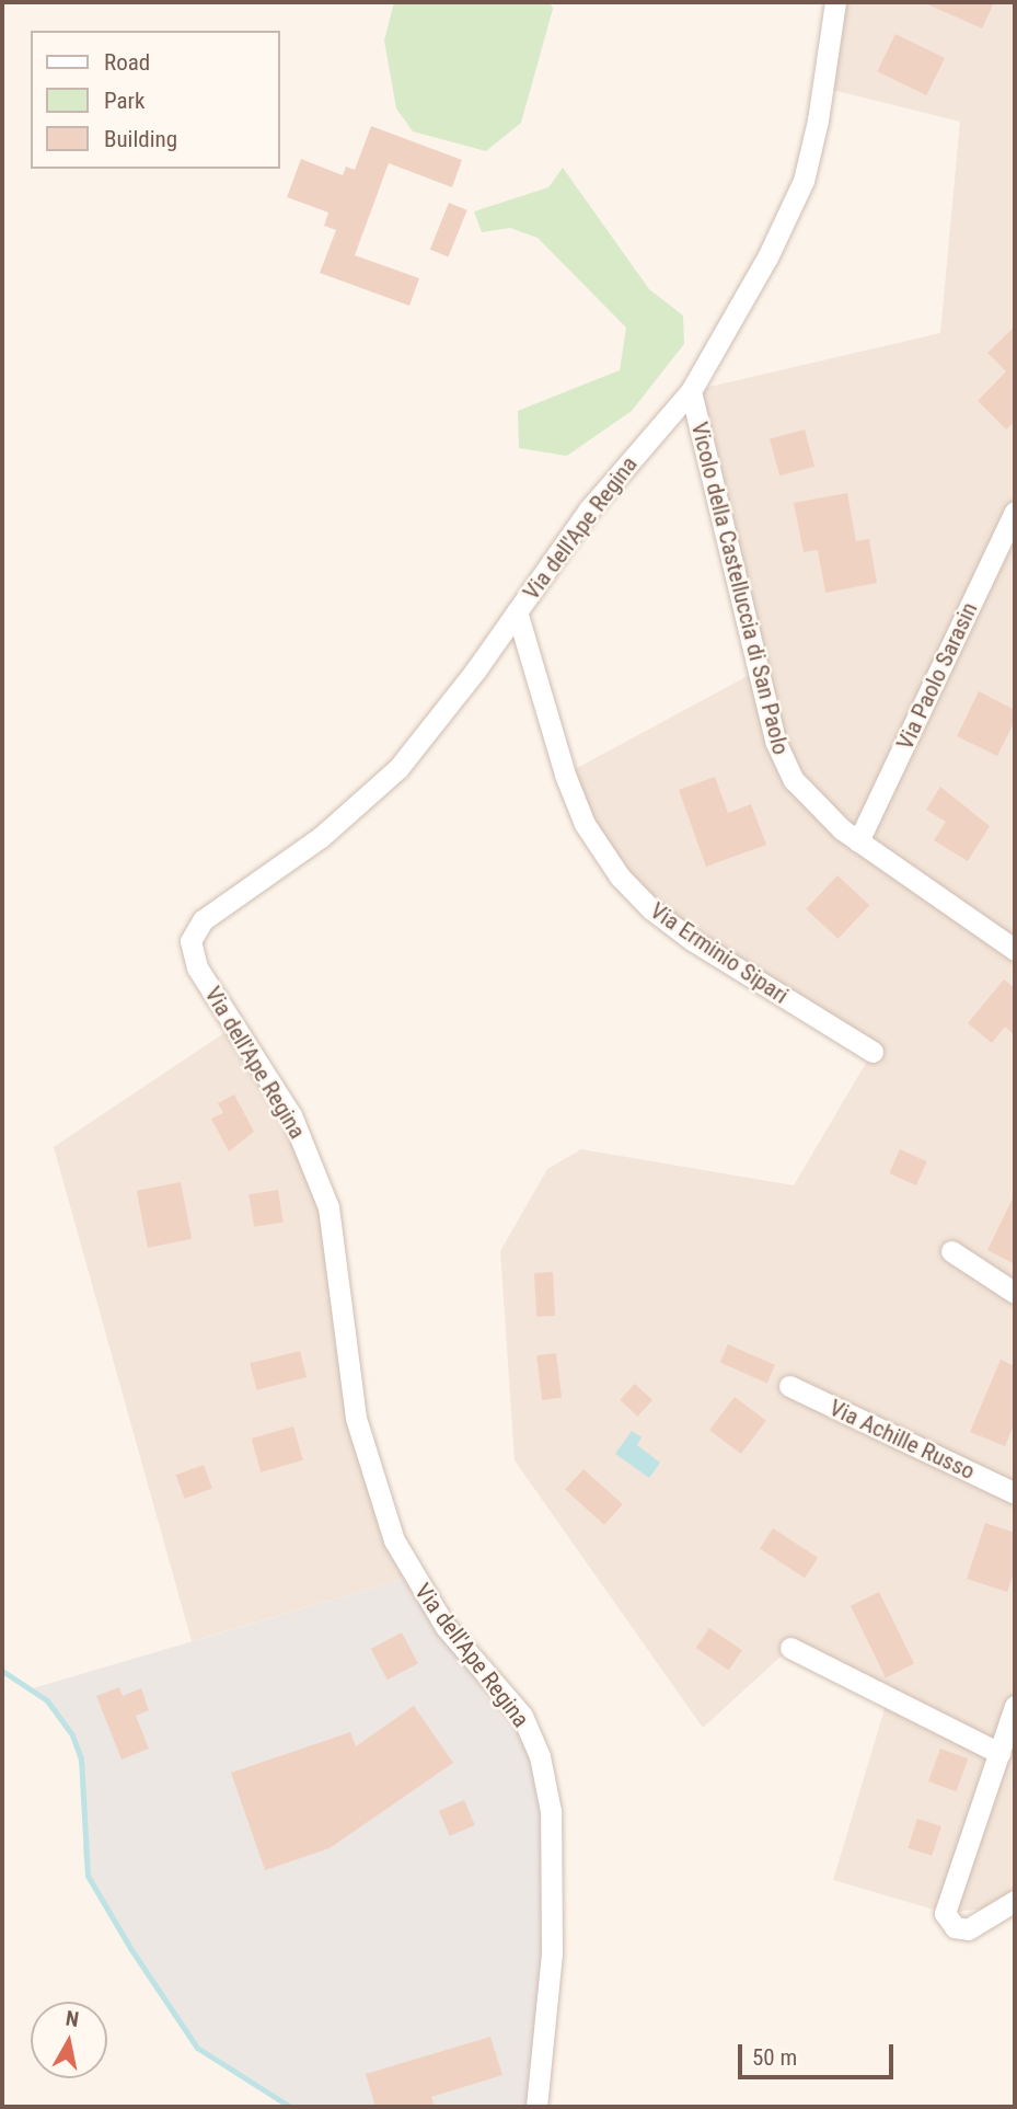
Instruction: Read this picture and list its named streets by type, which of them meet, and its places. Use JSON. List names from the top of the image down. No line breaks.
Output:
{"streets":{"street":["Via dell'Ape Regina","Vicolo della Castelluccia di San Paolo","Via Paolo Sarasin","Via Erminio Sipari","Via Achille Russo"]},"crossings":[["Via dell'Ape Regina","Vicolo della Castelluccia di San Paolo"],["Via dell'Ape Regina","Via Erminio Sipari"],["Vicolo della Castelluccia di San Paolo","Via Paolo Sarasin"]],"legend":["Road","Park","Building"],"scale_bar":"50 m","north":"top"}
